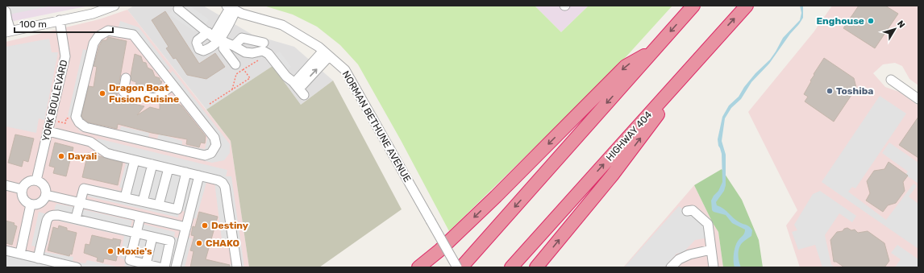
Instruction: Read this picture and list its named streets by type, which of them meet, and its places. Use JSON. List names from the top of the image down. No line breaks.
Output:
{"streets":{"highway":["HIGHWAY 404"],"street":["YORK BOULEVARD","NORMAN BETHUNE AVENUE"]},"places":["Enghouse","Toshiba","Dragon Boat Fusion Cuisine","Dayali","Destiny","CHAKO","Moxie's"],"scale_bar":"100 m","north":"top right"}
